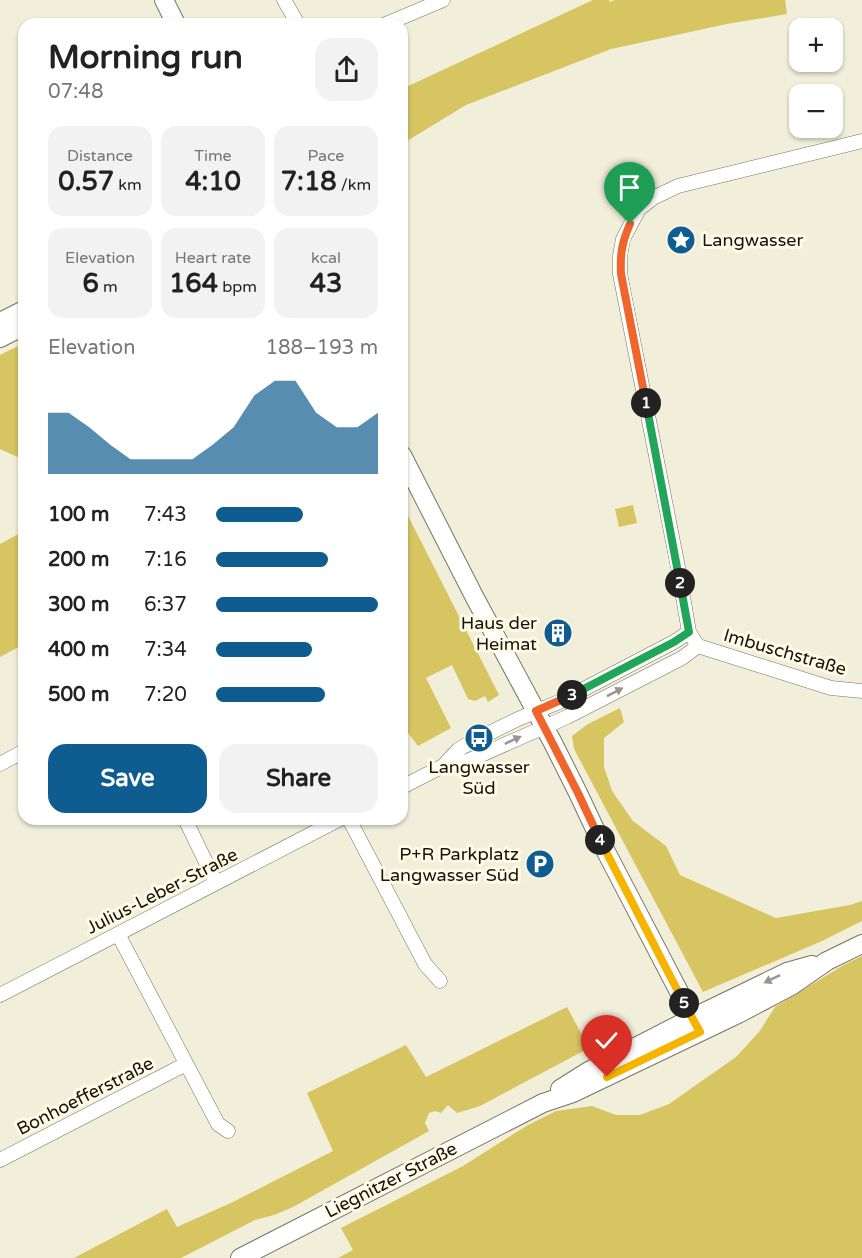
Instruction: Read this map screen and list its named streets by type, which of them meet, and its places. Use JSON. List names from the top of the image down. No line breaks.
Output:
{"streets":{"street":["Imbuschstraße","Julius-Leber-Straße","Bonhoefferstraße","Liegnitzer Straße"]},"places":{"place":["Langwasser"],"building":["Haus der Heimat"],"bus stop":["Langwasser Süd"],"parking":["P+R Parkplatz Langwasser Süd"]},"page":{"map_buttons":["+","−"],"heading":["Morning run","07:48"],"stats":[["Distance","0.57 km"],["Time","4:10"],["Pace","7:18 /km"],["Elevation","6 m"],["Heart rate","164 bpm"],["kcal","43"]],"chart":["Elevation","188–193 m"],"pins":["1","2","3","4","5"],"list":[{"name":"100 m","note":"7:43"},{"name":"200 m","note":"7:16"},{"name":"300 m","note":"6:37"},{"name":"400 m","note":"7:34"},{"name":"500 m","note":"7:20"}],"buttons":["Save","Share"]}}
